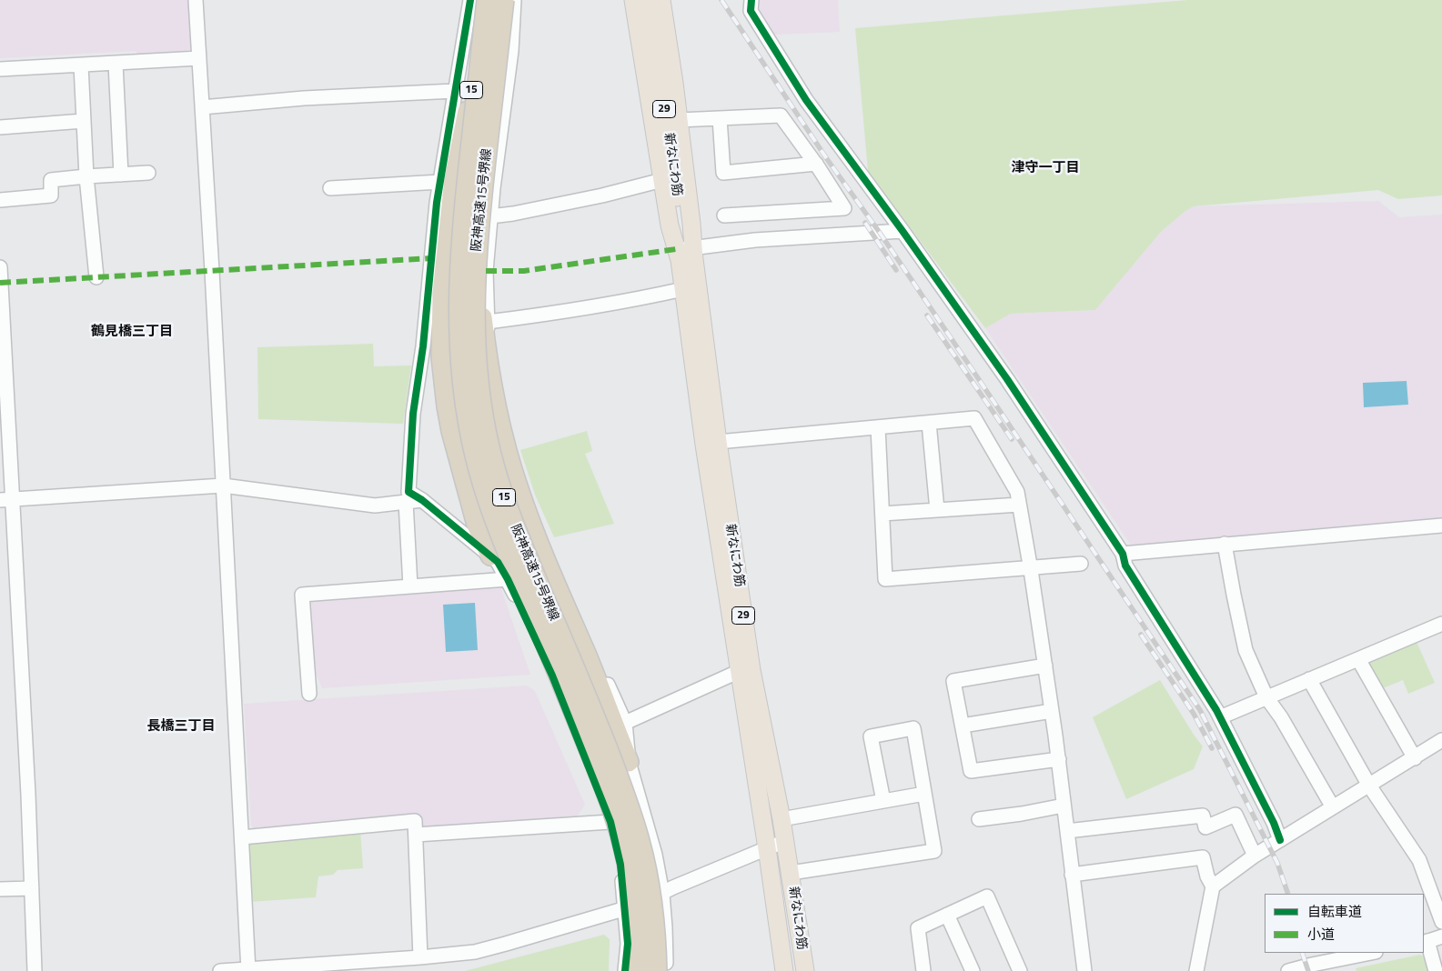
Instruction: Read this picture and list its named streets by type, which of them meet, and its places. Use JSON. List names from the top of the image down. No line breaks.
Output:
{"streets":{"highway":["15","阪神高速15号堺線"],"main road":["29","新なにわ筋"]},"crossings":[["15","阪神高速15号堺線"]],"districts":["津守一丁目","鶴見橋三丁目","長橋三丁目"],"legend":["自転車道","小道"]}
